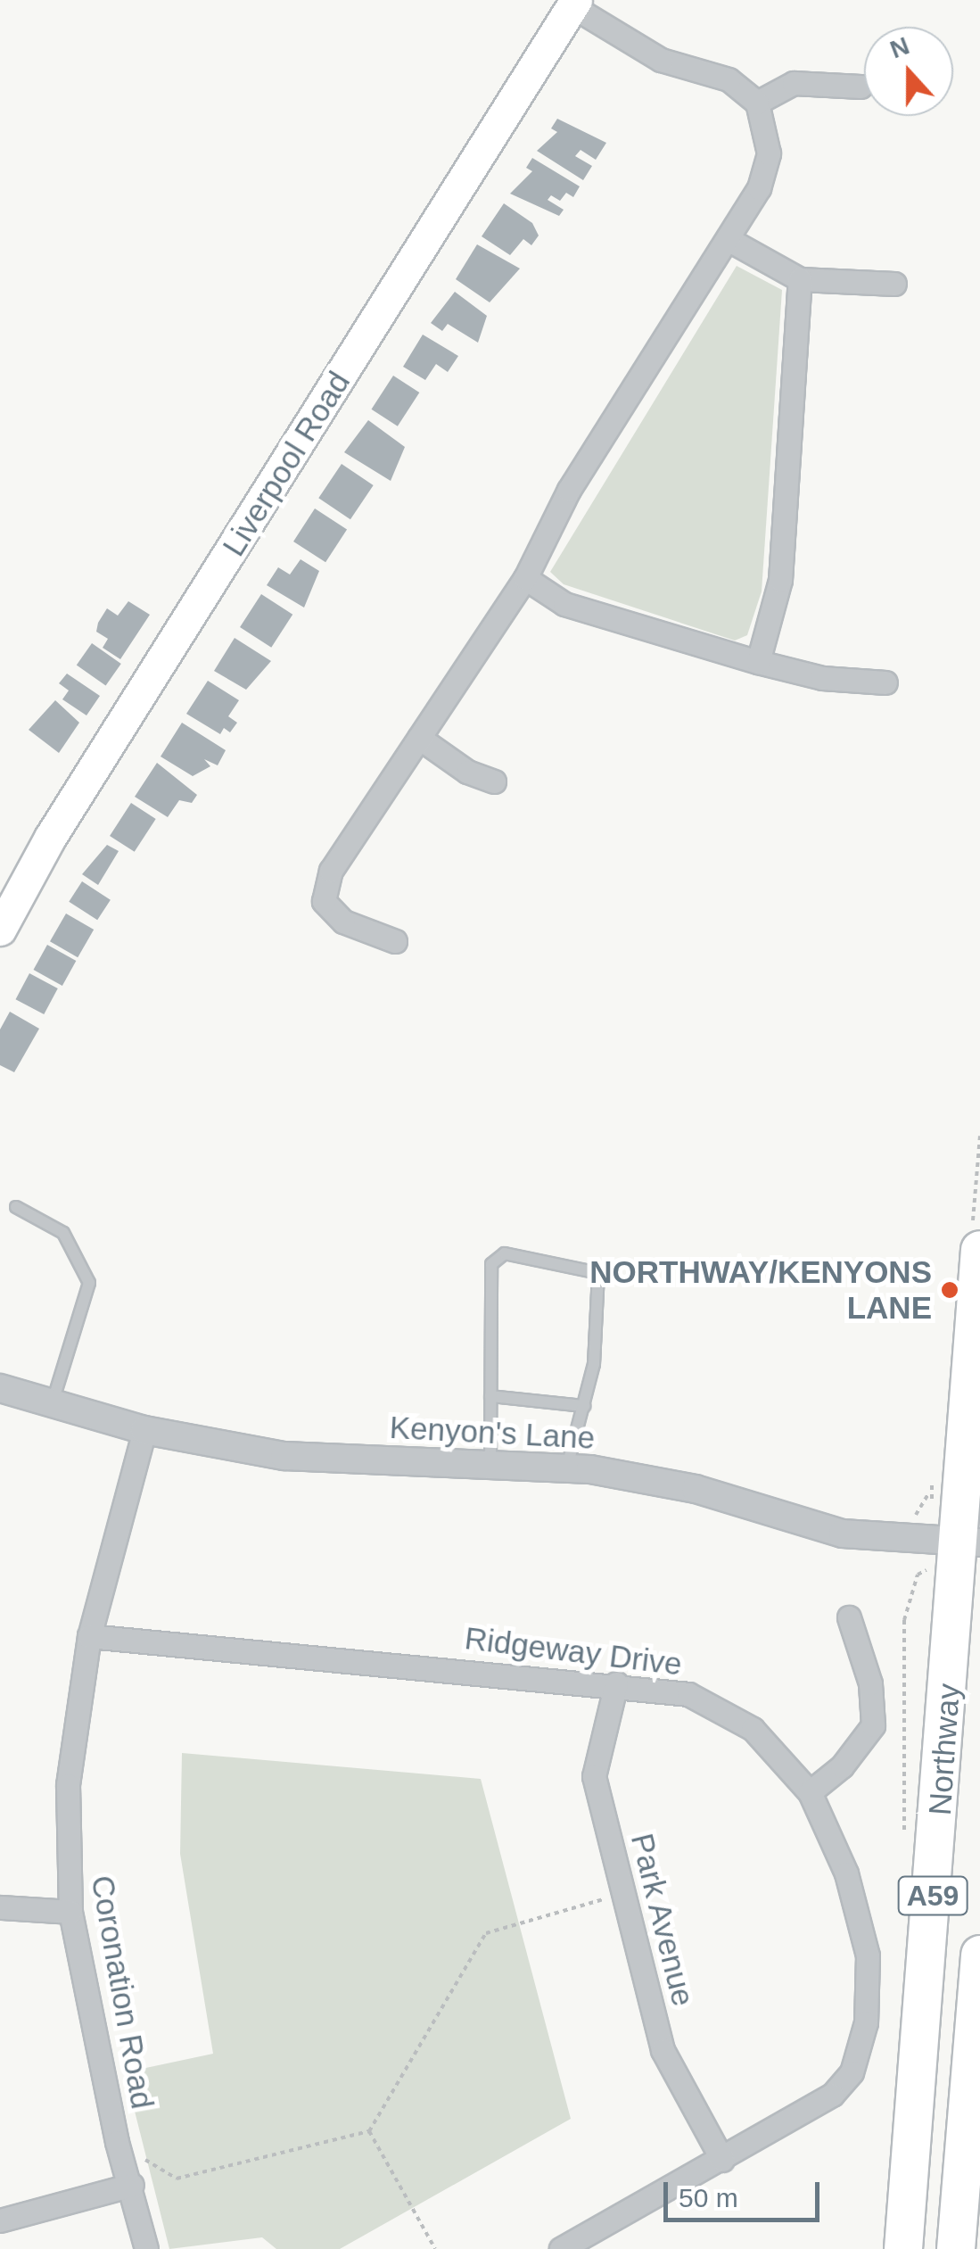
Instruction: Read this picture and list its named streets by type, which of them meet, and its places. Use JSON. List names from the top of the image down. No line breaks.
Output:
{"streets":{"highway":["Northway","A59"],"main road":["Liverpool Road"],"street":["Kenyon's Lane","Ridgeway Drive","Park Avenue","Coronation Road"]},"crossings":[["Kenyon's Lane","Northway"],["Kenyon's Lane","Coronation Road"],["Ridgeway Drive","Park Avenue"],["Ridgeway Drive","Coronation Road"]],"places":["NORTHWAY/KENYONS LANE"],"scale_bar":"50 m","north":"top"}
